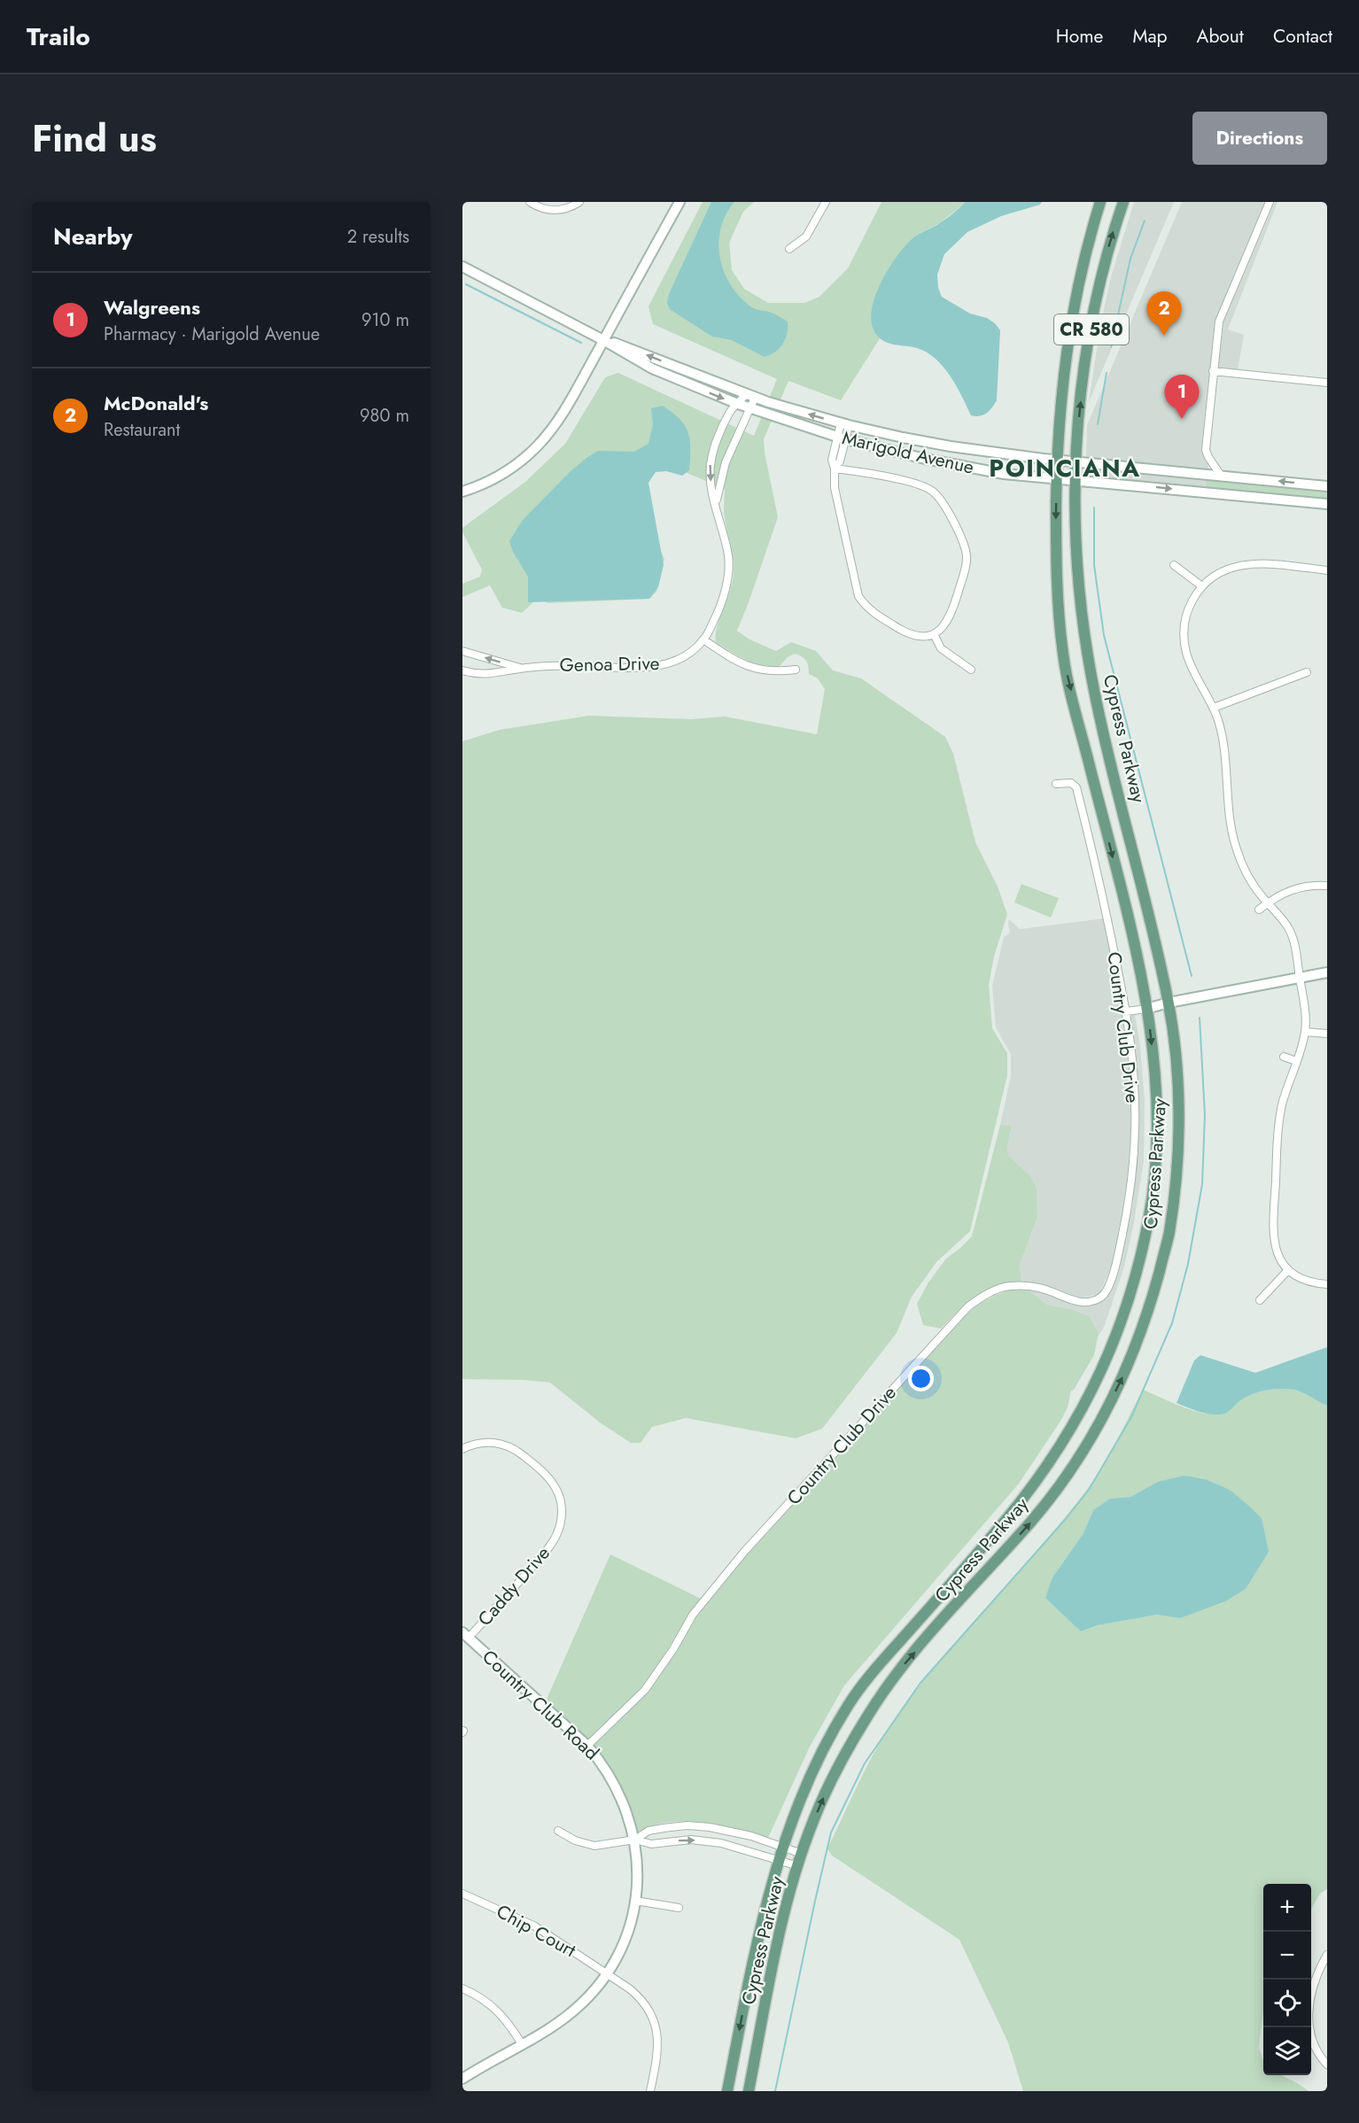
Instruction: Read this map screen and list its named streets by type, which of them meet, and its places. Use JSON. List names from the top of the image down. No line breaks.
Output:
{"streets":{"main road":["CR 580","Marigold Avenue","Cypress Parkway","Country Club Road"],"street":["Genoa Drive","Country Club Drive","Caddy Drive","Chip Court"]},"crossings":[["Marigold Avenue","Genoa Drive"],["Marigold Avenue","Cypress Parkway"],["Country Club Drive","Country Club Road"],["Caddy Drive","Country Club Road"],["Country Club Road","Chip Court"]],"districts":["POINCIANA"],"page":{"header":"Trailo","nav":["Home","Map","About","Contact"],"title":"Find us","buttons":"Directions","heading":["Nearby","2 results"],"list":[{"mark":"1","name":"Walgreens","note":"Pharmacy · Marigold Avenue","value":"910 m"},{"mark":"2","name":"McDonald's","note":"Restaurant","value":"980 m"}],"pins":["2","1"],"map_buttons":["+","−"]}}
